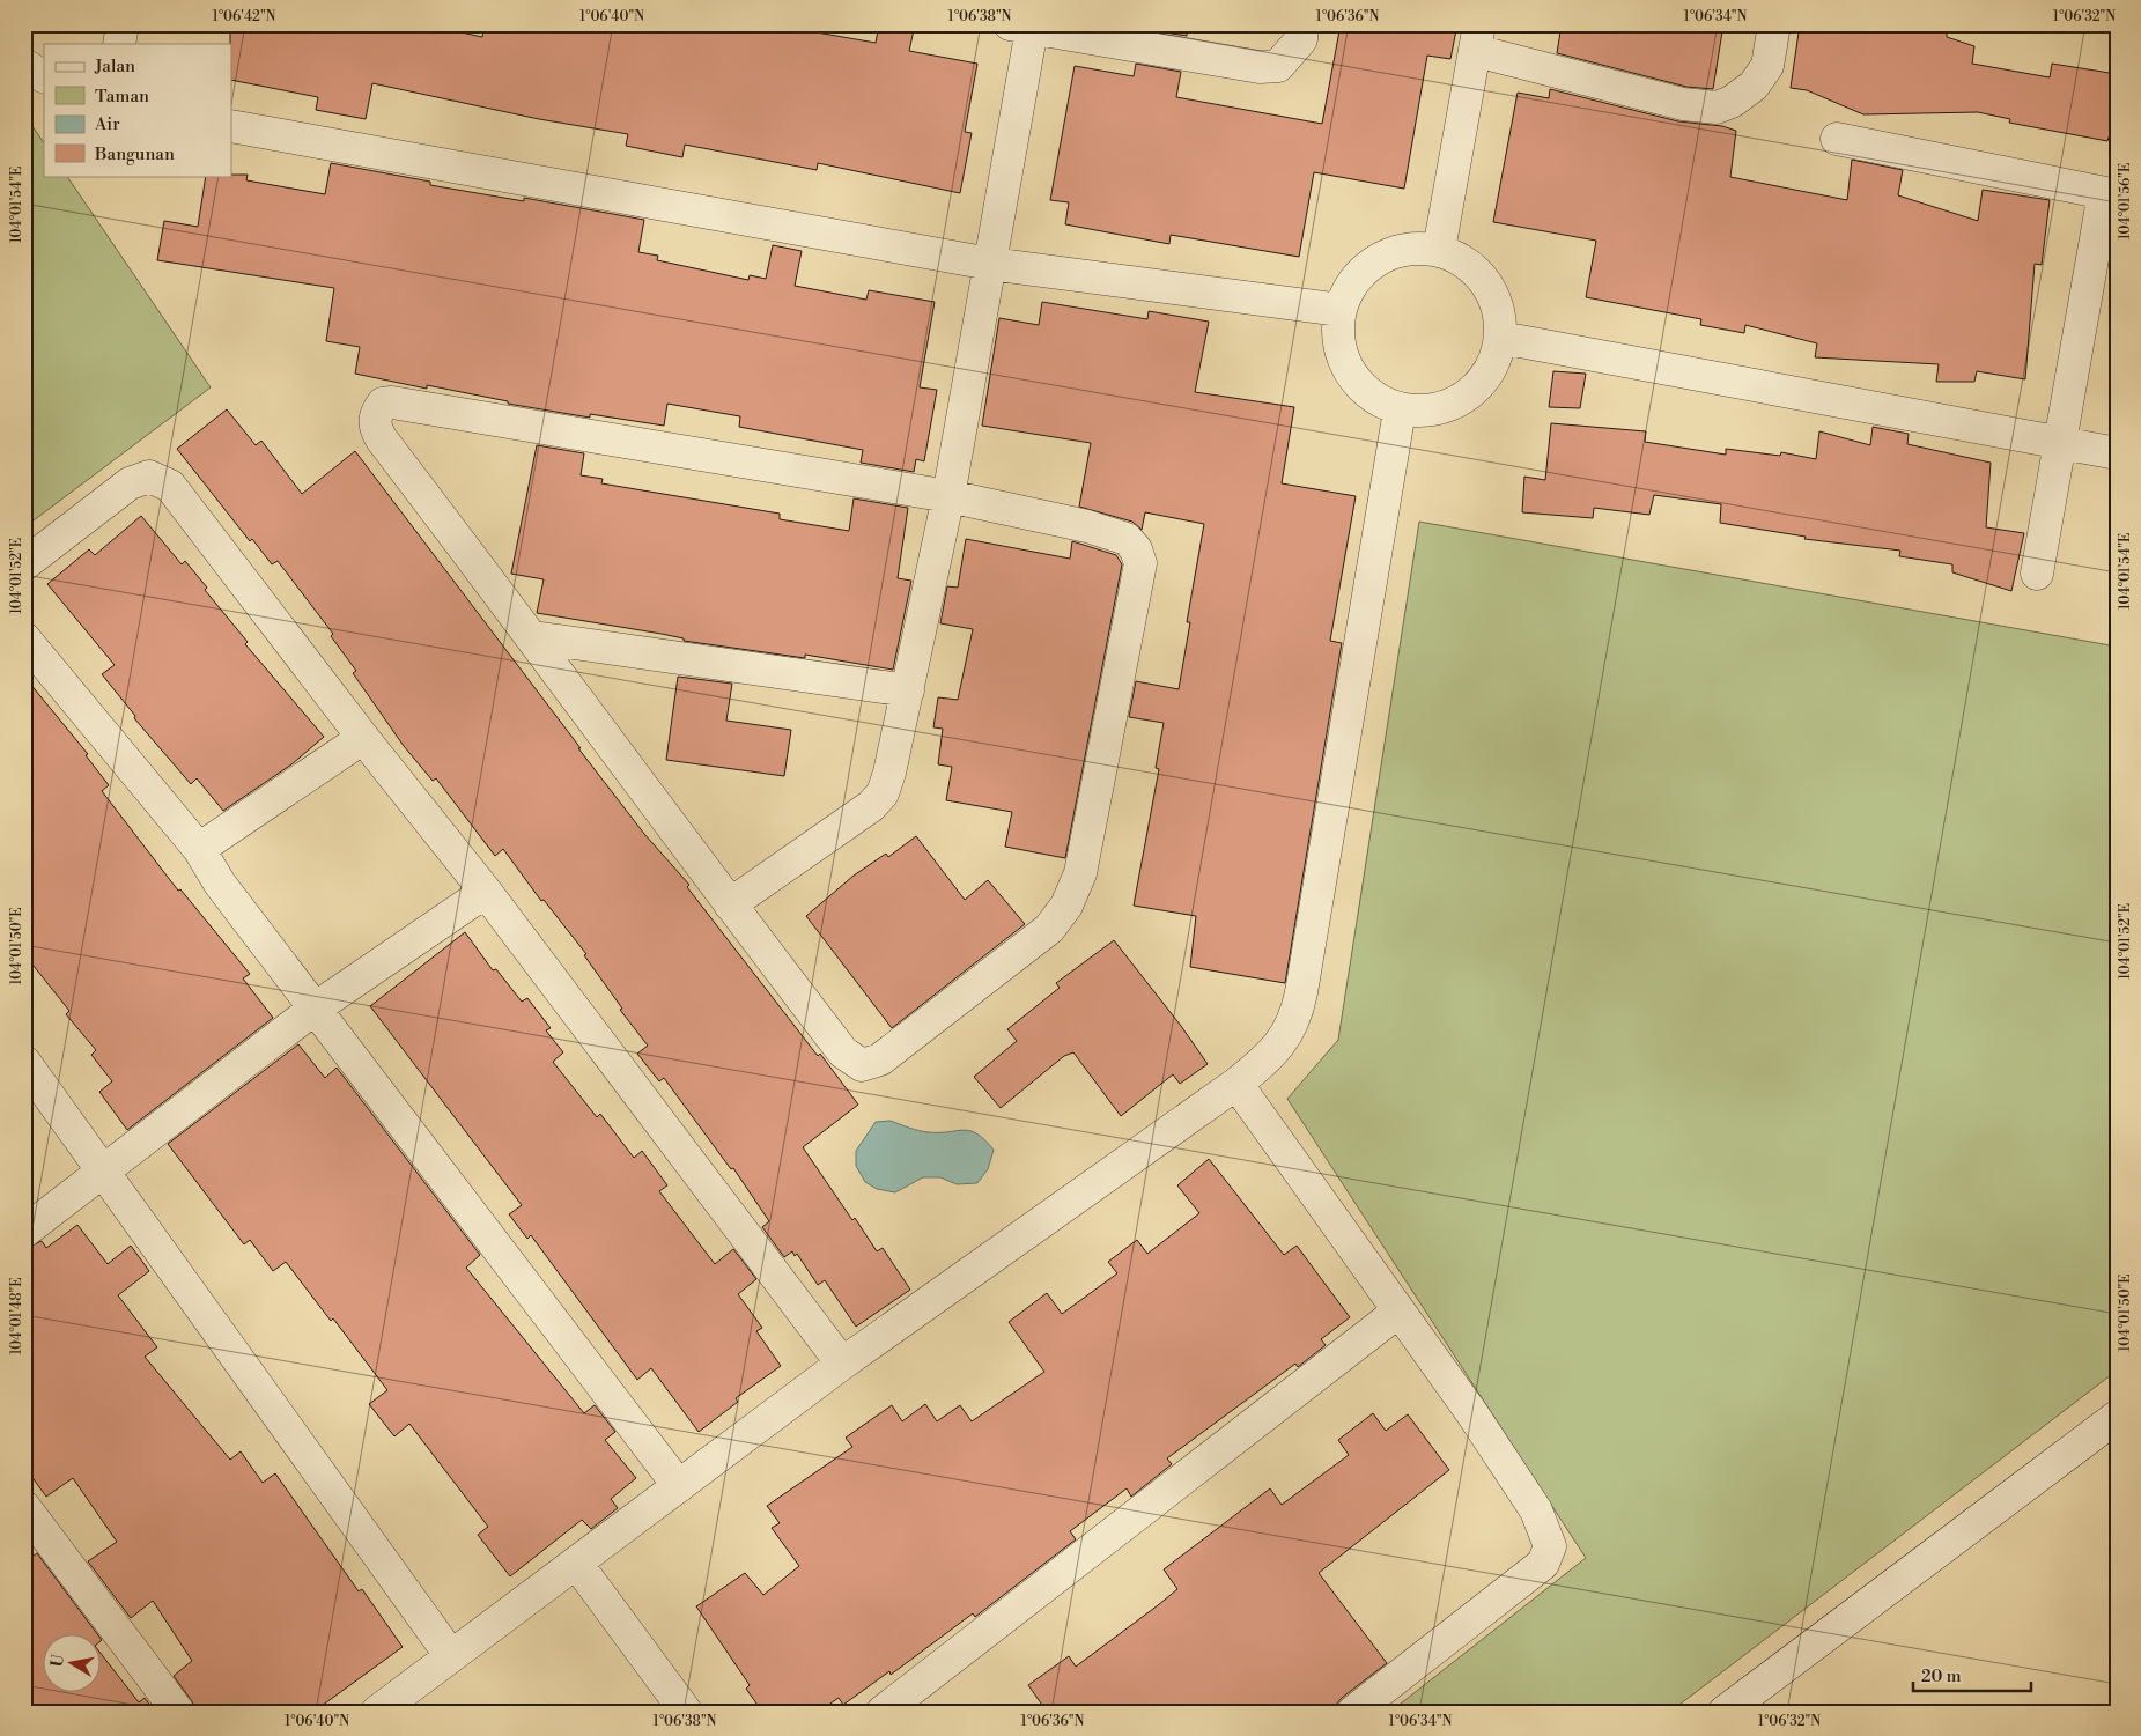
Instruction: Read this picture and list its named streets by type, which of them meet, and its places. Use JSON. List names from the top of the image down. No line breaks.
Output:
{"legend":["Jalan","Taman","Air","Bangunan"],"scale_bar":"20 m","north":"left","coordinates":["1°06'42\"N","1°06'40\"N","1°06'38\"N","1°06'36\"N","1°06'34\"N","1°06'32\"N","104°01'56\"E","104°01'54\"E","104°01'52\"E","104°01'50\"E","104°01'48\"E"]}
